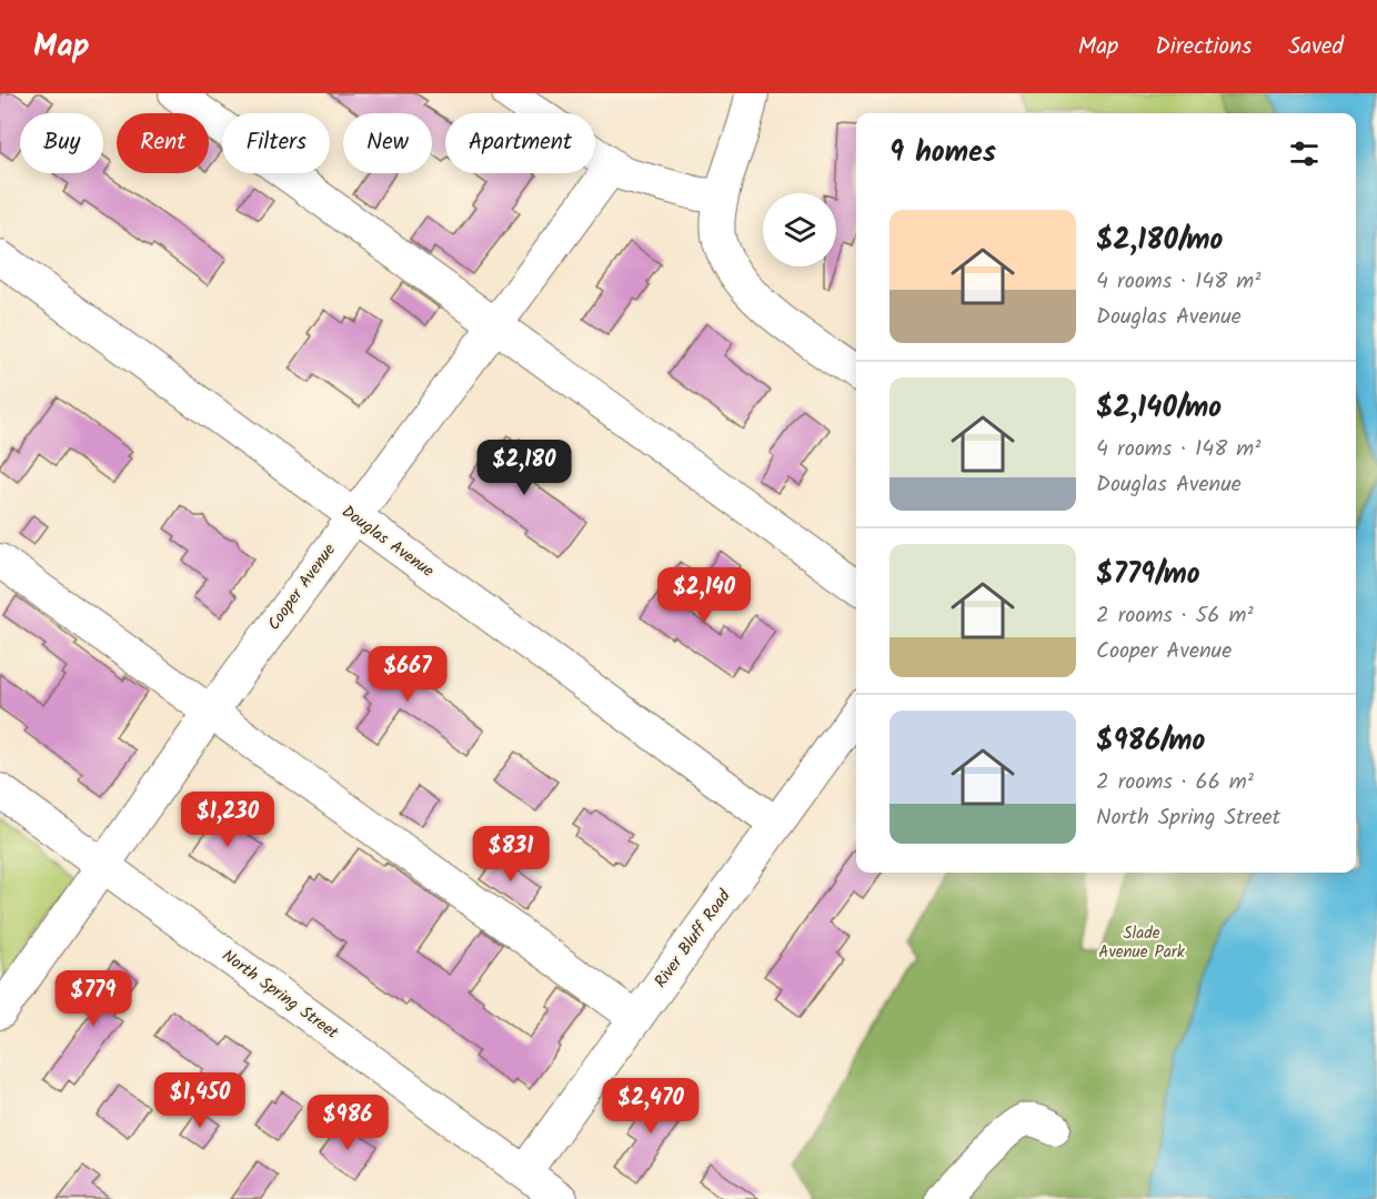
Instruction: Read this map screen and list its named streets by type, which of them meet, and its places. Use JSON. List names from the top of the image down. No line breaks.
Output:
{"streets":{"street":["Douglas Avenue","Cooper Avenue","River Bluff Road","North Spring Street"]},"crossings":[["Douglas Avenue","Cooper Avenue"],["Douglas Avenue","River Bluff Road"],["Cooper Avenue","North Spring Street"],["River Bluff Road","North Spring Street"]],"parks":["Slade Avenue Park"],"page":{"header":"Map","nav":["Map","Directions","Saved"],"chip":["Buy","Rent","Filters","New","Apartment"],"heading":"9 homes","list":[{"name":"$2,180/mo","note":"4 rooms · 148 m² · Douglas Avenue"},{"name":"$2,140/mo","note":"4 rooms · 148 m² · Douglas Avenue"},{"name":"$779/mo","note":"2 rooms · 56 m² · Cooper Avenue"},{"name":"$986/mo","note":"2 rooms · 66 m² · North Spring Street"}],"price":["$2,180","$2,140","$667","$1,230","$831","$779","$1,450","$2,470","$986"]}}
